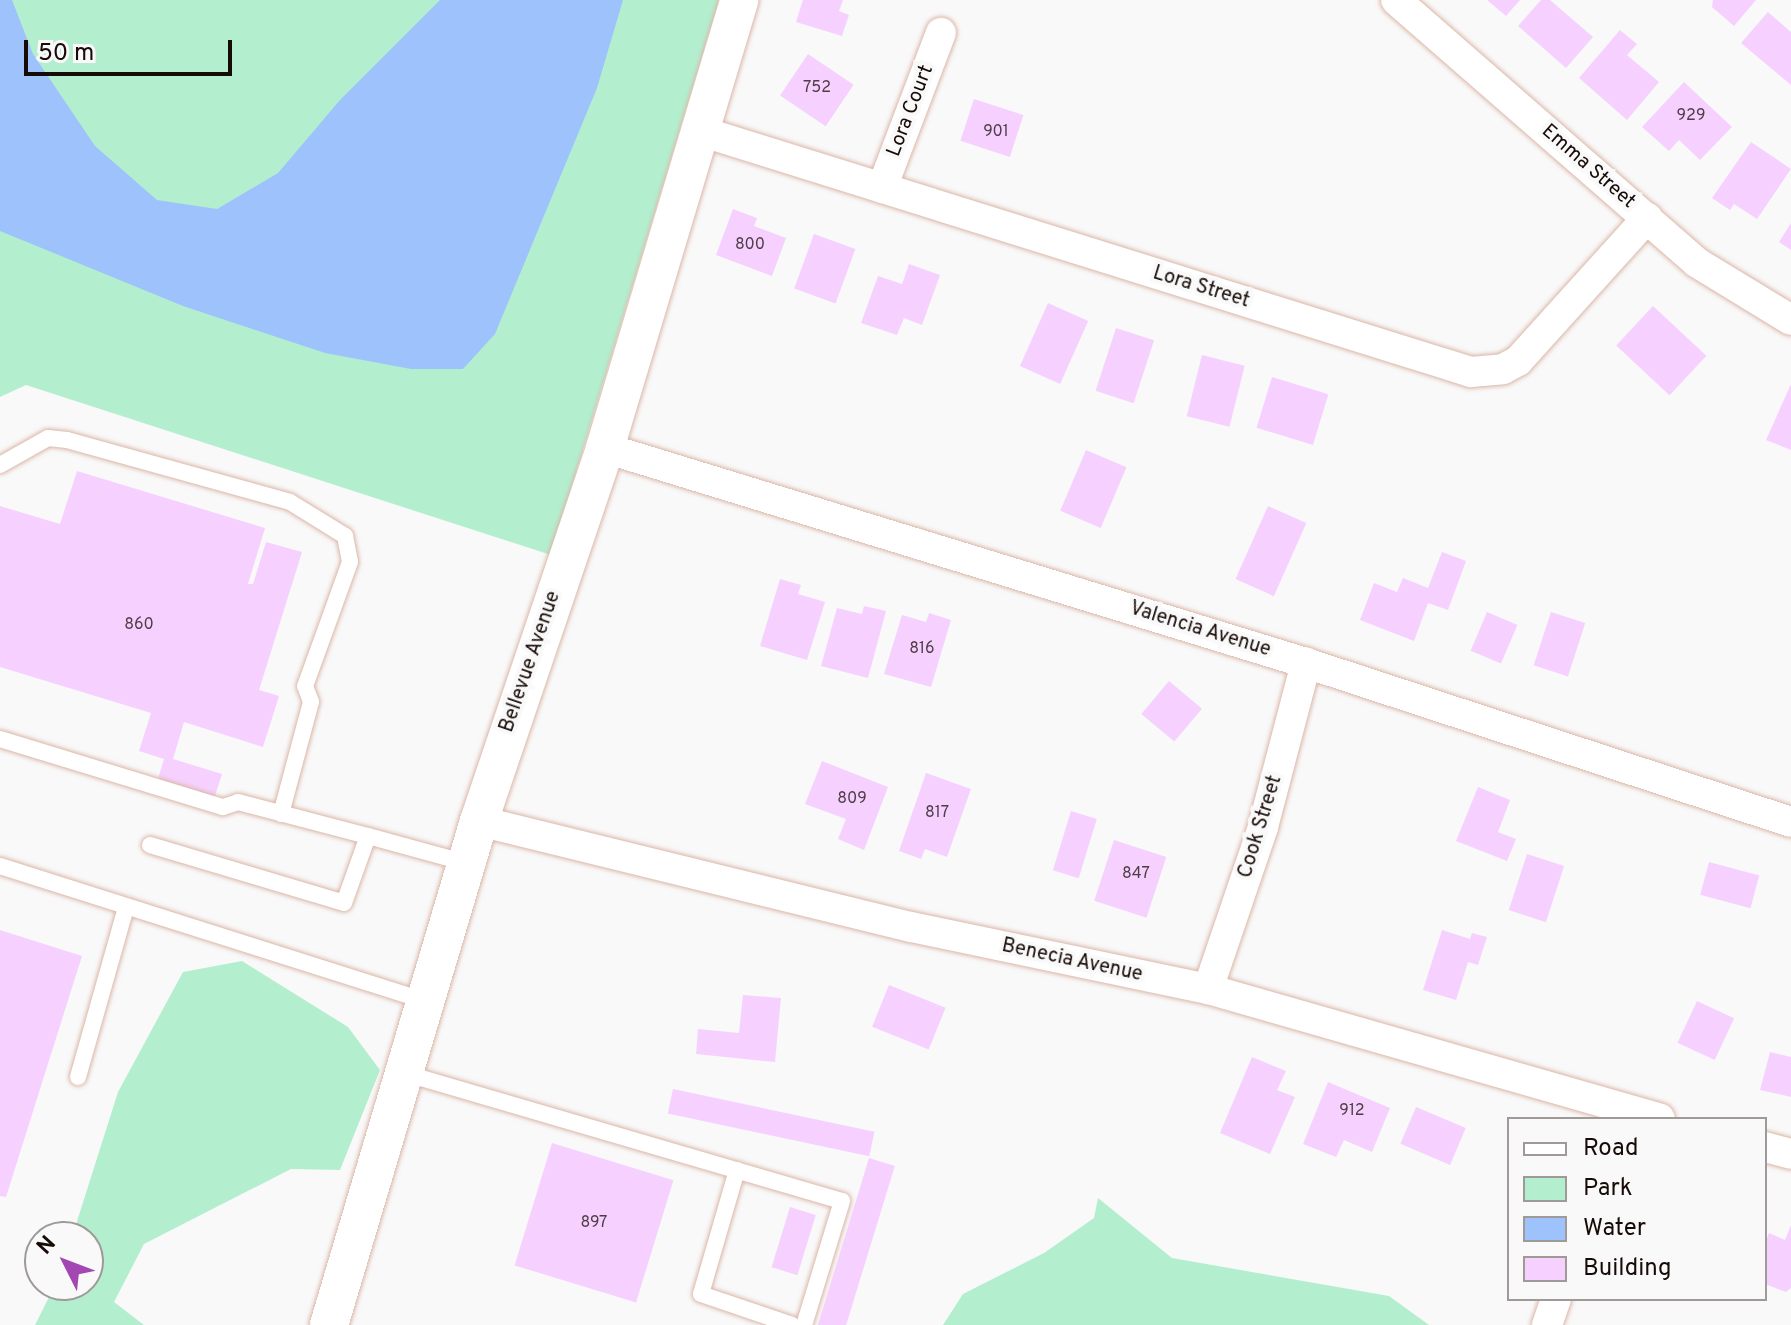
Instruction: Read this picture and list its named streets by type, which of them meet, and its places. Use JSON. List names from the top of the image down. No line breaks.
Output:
{"streets":{"street":["Lora Court","Emma Street","Lora Street","Valencia Avenue","Bellevue Avenue","Cook Street","Benecia Avenue"]},"crossings":[["Lora Court","Lora Street"],["Emma Street","Lora Street"],["Lora Street","Bellevue Avenue"],["Valencia Avenue","Bellevue Avenue"],["Valencia Avenue","Cook Street"],["Bellevue Avenue","Benecia Avenue"],["Cook Street","Benecia Avenue"]],"house_numbers":["752","929","901","800","860","816","809","817","847","912","897"],"legend":["Road","Park","Water","Building"],"scale_bar":"50 m","north":"top left"}
